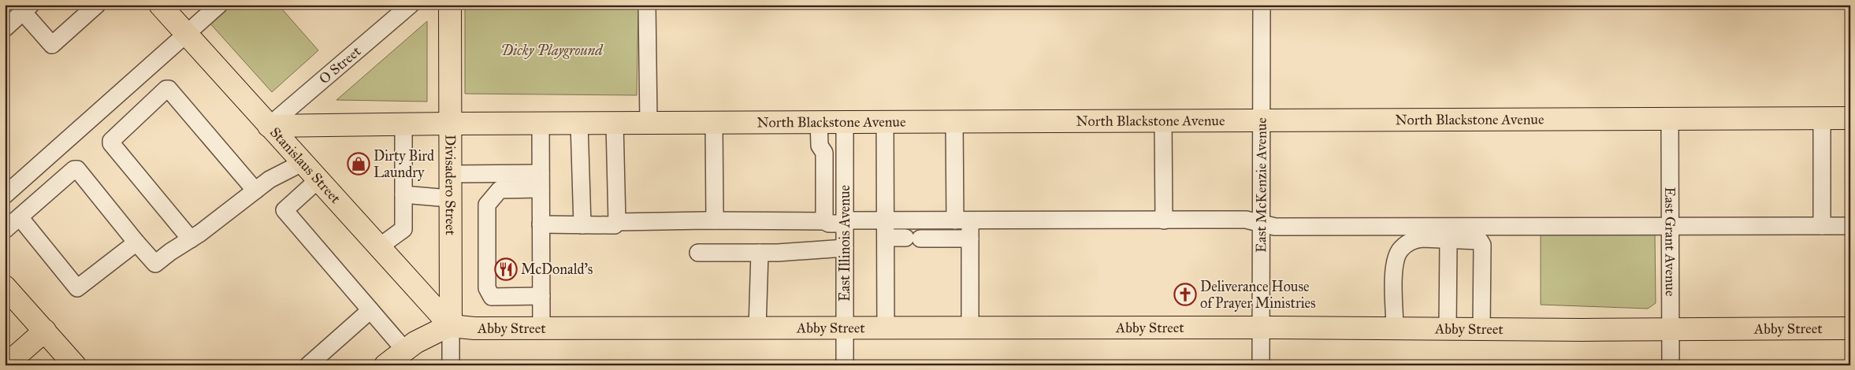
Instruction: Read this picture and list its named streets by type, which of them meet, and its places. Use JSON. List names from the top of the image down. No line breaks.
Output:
{"streets":{"main road":["North Blackstone Avenue","Stanislaus Street","Divisadero Street","Abby Street"],"street":["O Street","East McKenzie Avenue","East Grant Avenue","East Illinois Avenue"]},"crossings":[["O Street","North Blackstone Avenue"],["O Street","Stanislaus Street"],["North Blackstone Avenue","Stanislaus Street"],["North Blackstone Avenue","Divisadero Street"],["North Blackstone Avenue","East McKenzie Avenue"],["North Blackstone Avenue","East Grant Avenue"],["North Blackstone Avenue","East Illinois Avenue"],["Stanislaus Street","Divisadero Street"],["Stanislaus Street","Abby Street"],["Divisadero Street","Abby Street"],["East McKenzie Avenue","Abby Street"],["East Grant Avenue","Abby Street"],["East Illinois Avenue","Abby Street"]],"parks":["Dicky Playground"],"places":{"shop":["Dirty Bird Laundry"],"restaurant":["McDonald's"],"church":["Deliverance House of Prayer Ministries"]}}
